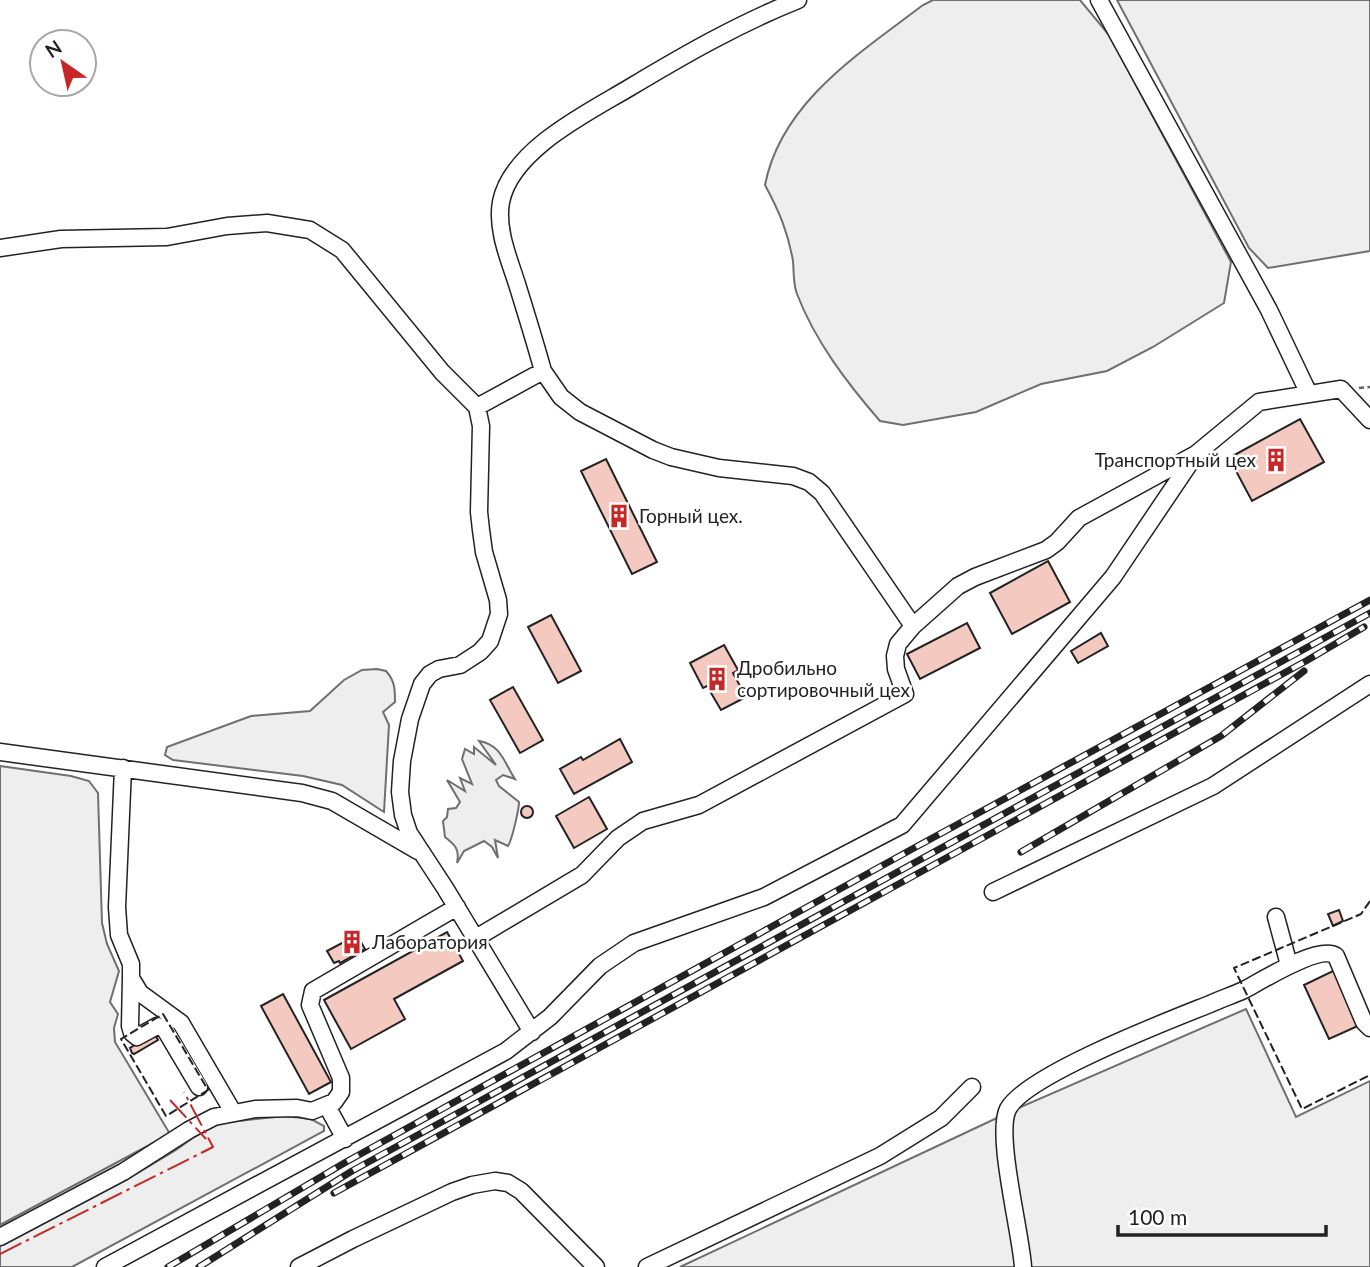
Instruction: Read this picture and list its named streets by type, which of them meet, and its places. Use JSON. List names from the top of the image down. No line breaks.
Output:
{"places":{"building":["Транспортный цех","Горный цех.","Дробильно сортировочный цех","Лаборатория"]},"scale_bar":"100 m","north":"top left"}
